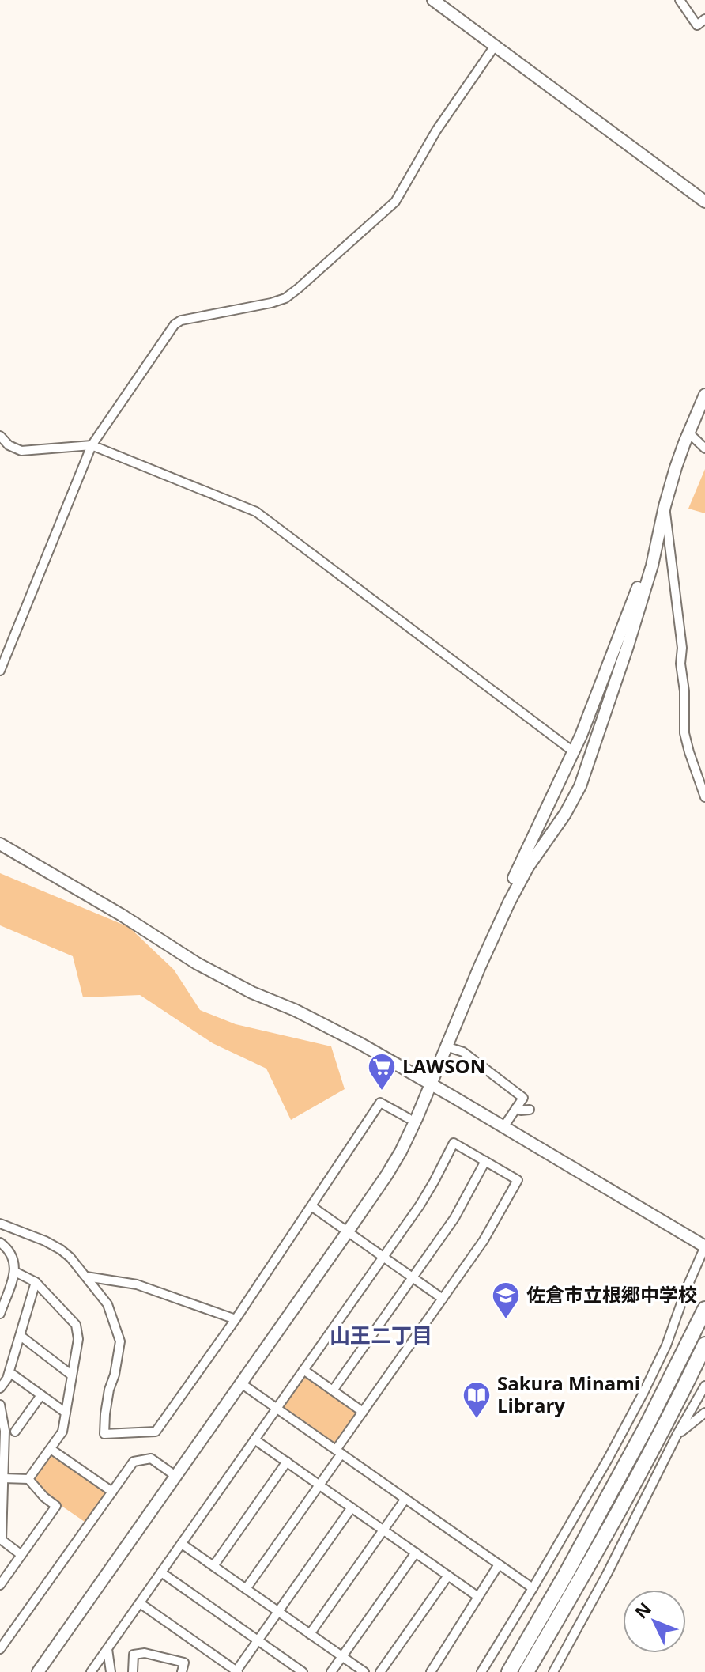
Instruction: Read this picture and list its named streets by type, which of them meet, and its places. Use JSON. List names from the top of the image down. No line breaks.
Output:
{"districts":["山王二丁目"],"places":{"supermarket":["LAWSON"],"school or university":["佐倉市立根郷中学校"],"library":["Sakura Minami Library"]},"north":"top left"}
